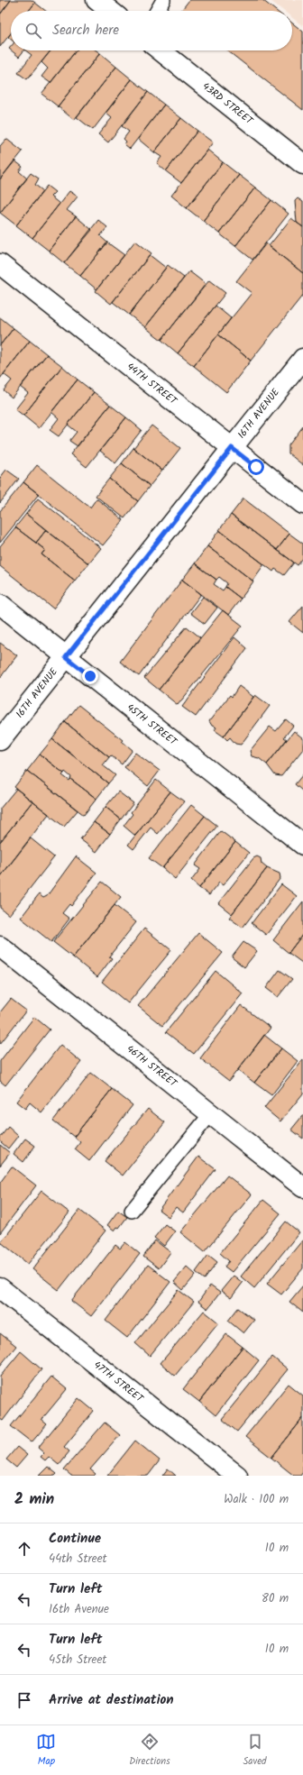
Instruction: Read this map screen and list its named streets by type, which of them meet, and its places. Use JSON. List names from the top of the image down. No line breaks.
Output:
{"streets":{"street":["43RD STREET","44TH STREET","16TH AVENUE","45TH STREET","46TH STREET","47TH STREET"]},"crossings":[["44TH STREET","16TH AVENUE"],["16TH AVENUE","45TH STREET"]],"page":{"search":"Search here","heading":["2 min","Walk · 100 m"],"list":[["Continue","44th Street","10 m"],["Turn left","16th Avenue","80 m"],["Turn left","45th Street","10 m"],"Arrive at destination"],"nav":["Map","Directions","Saved"]}}
